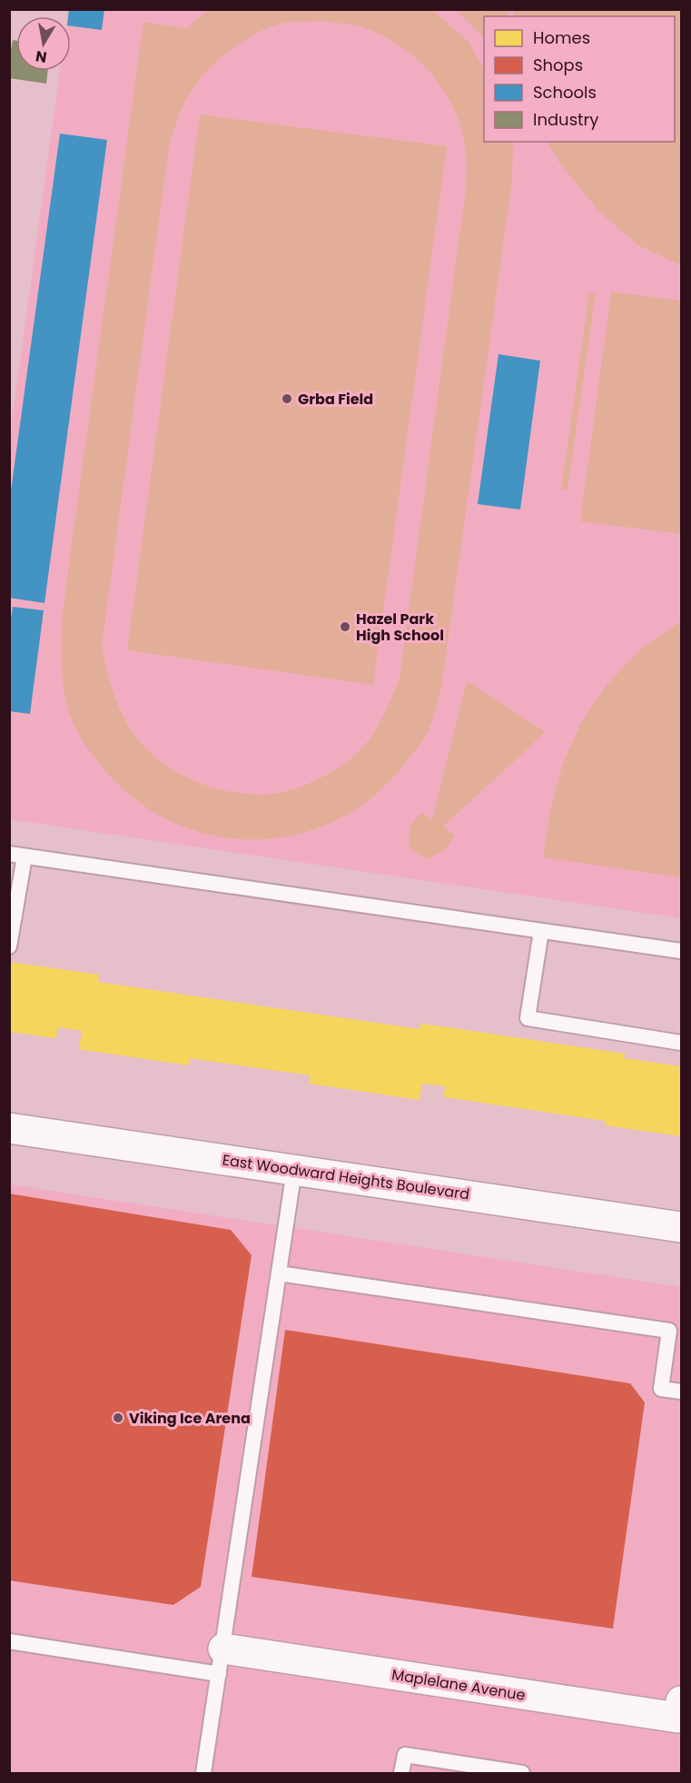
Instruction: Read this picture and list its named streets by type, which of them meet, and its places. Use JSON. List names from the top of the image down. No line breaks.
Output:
{"streets":{"street":["East Woodward Heights Boulevard","Maplelane Avenue"]},"places":["Grba Field","Hazel Park High School","Viking Ice Arena"],"legend":["Homes","Shops","Schools","Industry"],"north":"bottom"}
